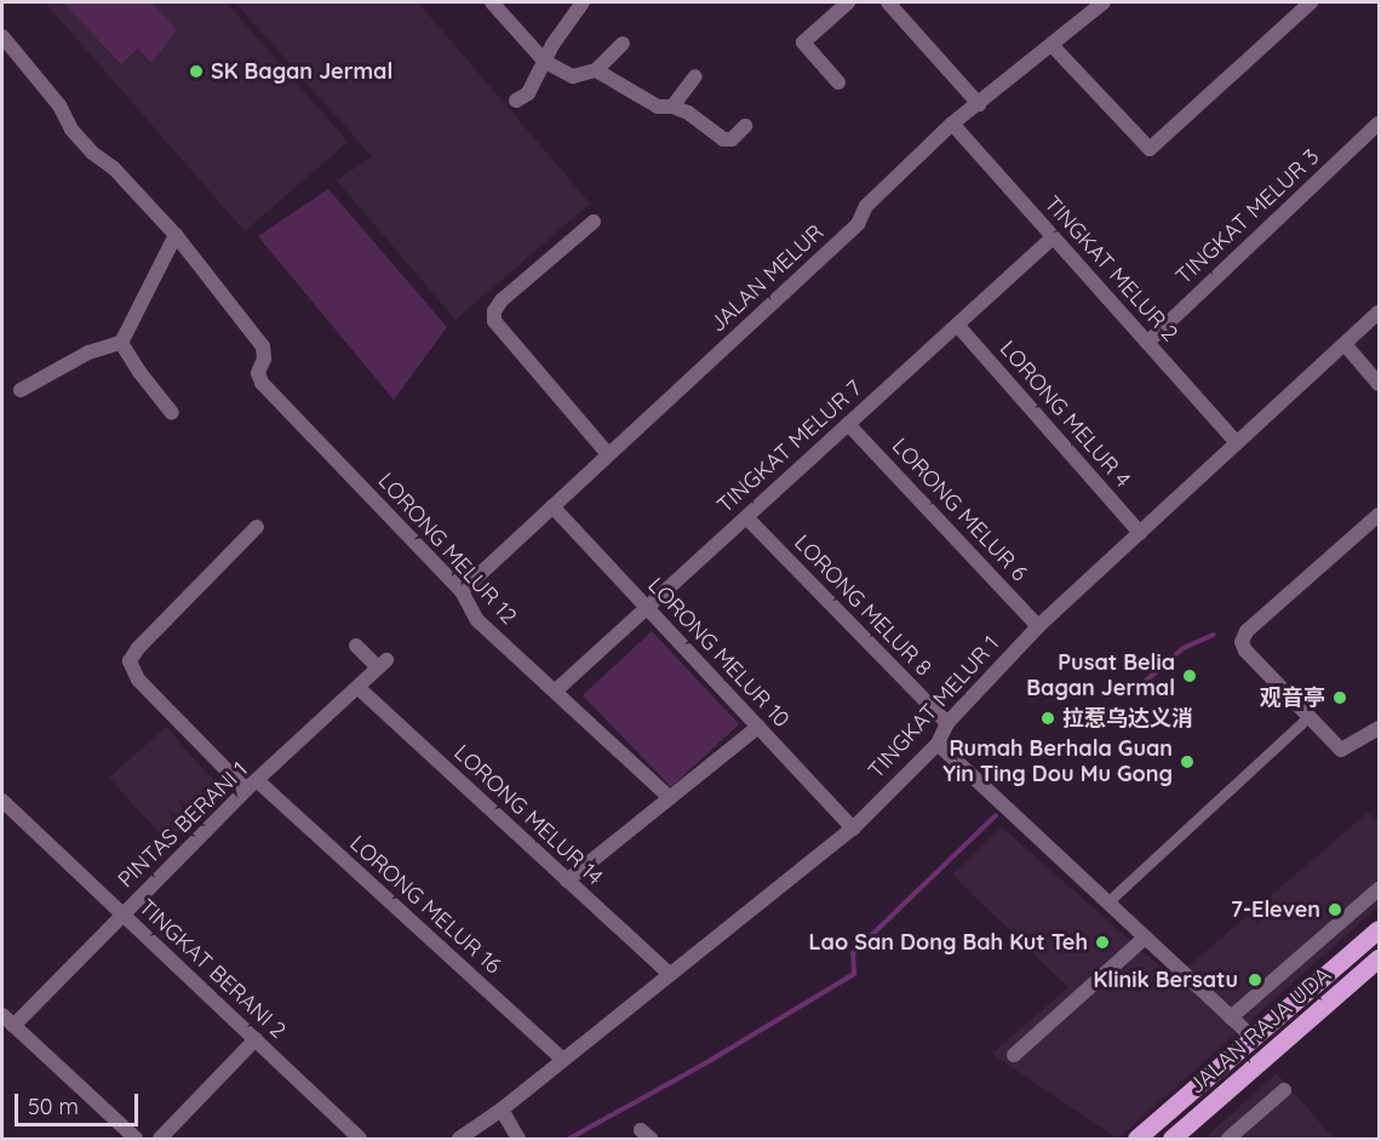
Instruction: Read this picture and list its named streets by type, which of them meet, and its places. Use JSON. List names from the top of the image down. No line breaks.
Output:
{"streets":{"main road":["JALAN RAJA UDA"],"street":["TINGKAT MELUR 3","TINGKAT MELUR 2","JALAN MELUR","LORONG MELUR 4","TINGKAT MELUR 7","LORONG MELUR 6","LORONG MELUR 12","LORONG MELUR 8","LORONG MELUR 10","TINGKAT MELUR 1","LORONG MELUR 14","PINTAS BERANI 1","LORONG MELUR 16","TINGKAT BERANI 2"]},"crossings":[["TINGKAT MELUR 3","TINGKAT MELUR 2"],["TINGKAT MELUR 2","JALAN MELUR"],["TINGKAT MELUR 2","TINGKAT MELUR 7"],["TINGKAT MELUR 2","TINGKAT MELUR 1"],["JALAN MELUR","LORONG MELUR 12"],["JALAN MELUR","LORONG MELUR 10"],["LORONG MELUR 4","TINGKAT MELUR 7"],["LORONG MELUR 4","TINGKAT MELUR 1"],["TINGKAT MELUR 7","LORONG MELUR 6"],["TINGKAT MELUR 7","LORONG MELUR 12"],["TINGKAT MELUR 7","LORONG MELUR 8"],["TINGKAT MELUR 7","LORONG MELUR 10"],["LORONG MELUR 6","TINGKAT MELUR 1"],["LORONG MELUR 8","TINGKAT MELUR 1"],["LORONG MELUR 10","TINGKAT MELUR 1"],["TINGKAT MELUR 1","LORONG MELUR 14"],["TINGKAT MELUR 1","LORONG MELUR 16"],["LORONG MELUR 14","PINTAS BERANI 1"],["PINTAS BERANI 1","LORONG MELUR 16"],["PINTAS BERANI 1","TINGKAT BERANI 2"]],"places":["SK Bagan Jermal","Pusat Belia Bagan Jermal","观音亭","拉惹乌达义消","Rumah Berhala Guan Yin Ting Dou Mu Gong","7-Eleven","Lao San Dong Bah Kut Teh","Klinik Bersatu"],"scale_bar":"50 m"}
